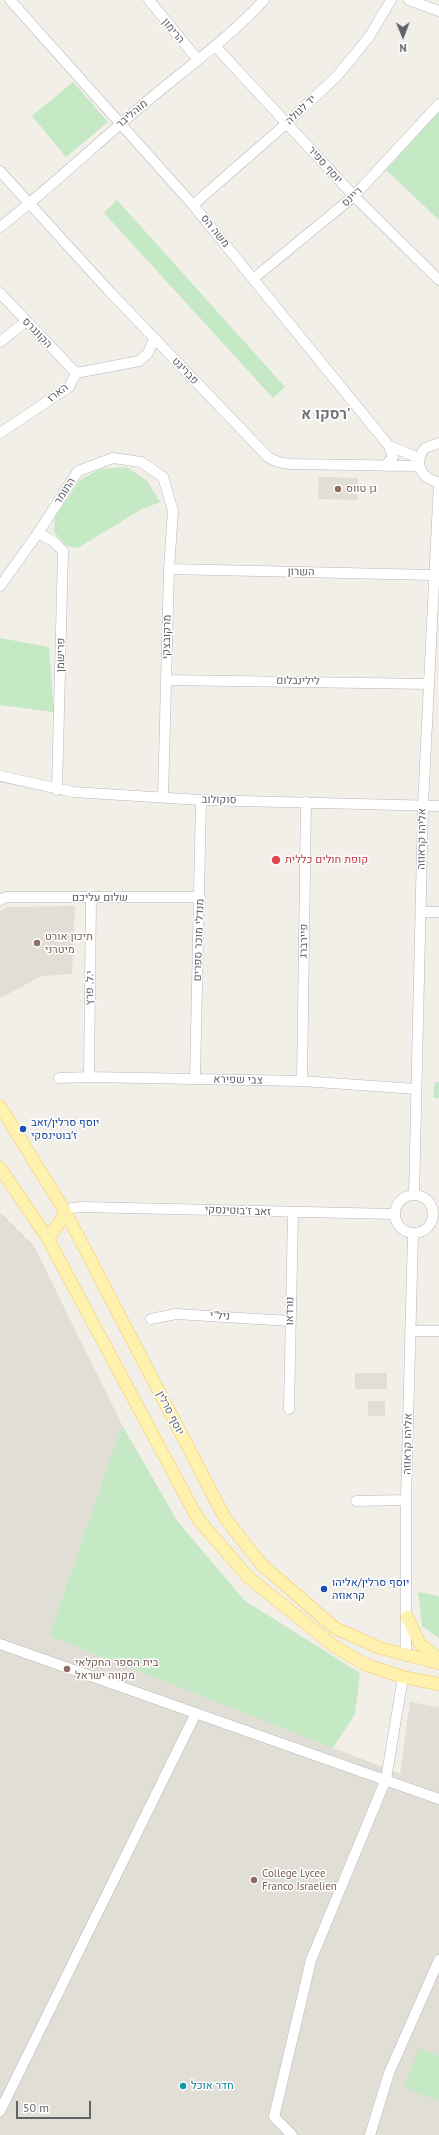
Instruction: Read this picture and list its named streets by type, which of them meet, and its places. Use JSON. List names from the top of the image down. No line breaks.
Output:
{"streets":{"main road":["יוסף סרלין"],"street":["הרימון","יד לגולה","מוהליבר","יוסף ספיר","ריינס","משה הס","הקונגרס","פבריגט","הארז","התומר","השרון","מרקובצקי","פרישמן","לילינבלום","סוקולוב","אליהו קראוזה","שלום עליכם","מנדלי מוכר ספרים","פיירברג","י.ל. פרץ","צבי שפירא","זאב ז'בוטינסקי","נורדאו","ניל\"י"]},"crossings":[["הרימון","מוהליבר"],["יד לגולה","יוסף ספיר"],["יד לגולה","משה הס"],["מוהליבר","יוסף ספיר"],["מוהליבר","משה הס"],["מוהליבר","פבריגט"],["יוסף ספיר","ריינס"],["ריינס","משה הס"],["משה הס","פבריגט"],["הקונגרס","הארז"],["פבריגט","הארז"],["התומר","מרקובצקי"],["התומר","פרישמן"],["השרון","מרקובצקי"],["השרון","אליהו קראוזה"],["מרקובצקי","לילינבלום"],["מרקובצקי","סוקולוב"],["פרישמן","סוקולוב"],["לילינבלום","אליהו קראוזה"],["סוקולוב","אליהו קראוזה"],["סוקולוב","מנדלי מוכר ספרים"],["סוקולוב","פיירברג"],["אליהו קראוזה","צבי שפירא"],["אליהו קראוזה","זאב ז'בוטינסקי"],["אליהו קראוזה","יוסף סרלין"],["שלום עליכם","מנדלי מוכר ספרים"],["שלום עליכם","י.ל. פרץ"],["מנדלי מוכר ספרים","צבי שפירא"],["פיירברג","צבי שפירא"],["י.ל. פרץ","צבי שפירא"],["זאב ז'בוטינסקי","נורדאו"],["זאב ז'בוטינסקי","יוסף סרלין"],["נורדאו","ניל\"י"]],"districts":["רסקו א'"],"places":["גן טווס","קופת חולים כללית","תיכון אורט מיטרני","יוסף סרלין/זאב ז׳בוטינסקי","יוסף סרלין/אליהו קראוזה","בית הספר החקלאי מקווה ישראל","College Lycee Franco Israelien","חדר אוכל"],"scale_bar":"50 m","north":"bottom"}
